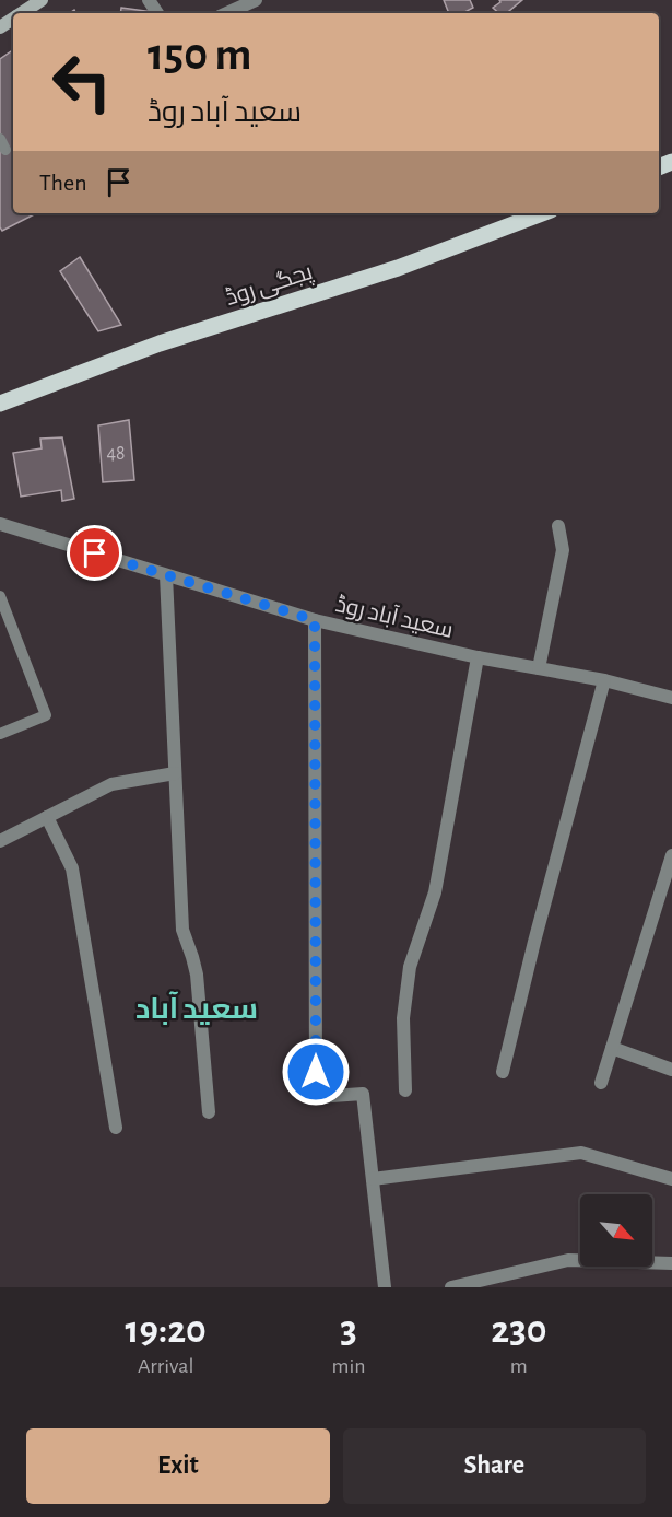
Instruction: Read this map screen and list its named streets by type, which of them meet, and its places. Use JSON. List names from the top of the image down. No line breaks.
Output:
{"streets":{"main road":["پجگی روڈ"],"street":["سعید آباد روڈ"]},"districts":["سعید آباد"],"house_numbers":["48"],"north":"bottom right","page":{"turn":["150 m","سعید آباد روڈ"],"then":"Then","eta":["19:20","Arrival","3","min","230","m"],"buttons":["Exit","Share"]}}
